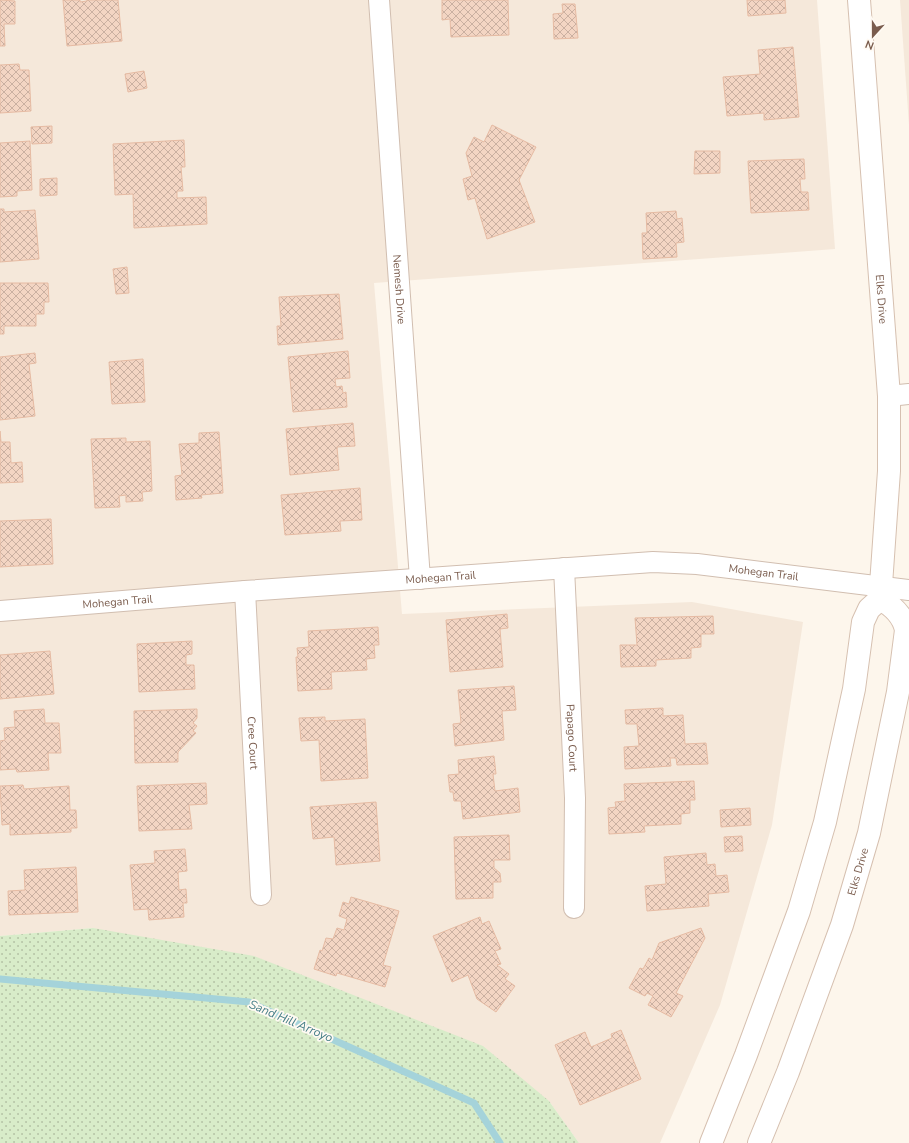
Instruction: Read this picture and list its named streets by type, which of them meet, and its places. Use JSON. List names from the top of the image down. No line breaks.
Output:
{"streets":{"main road":["Elks Drive"],"street":["Nemesh Drive","Mohegan Trail","Papago Court","Cree Court"]},"crossings":[["Nemesh Drive","Mohegan Trail"],["Elks Drive","Mohegan Trail"],["Mohegan Trail","Papago Court"],["Mohegan Trail","Cree Court"]],"water":["Sand Hill Arroyo"],"north":"bottom"}
